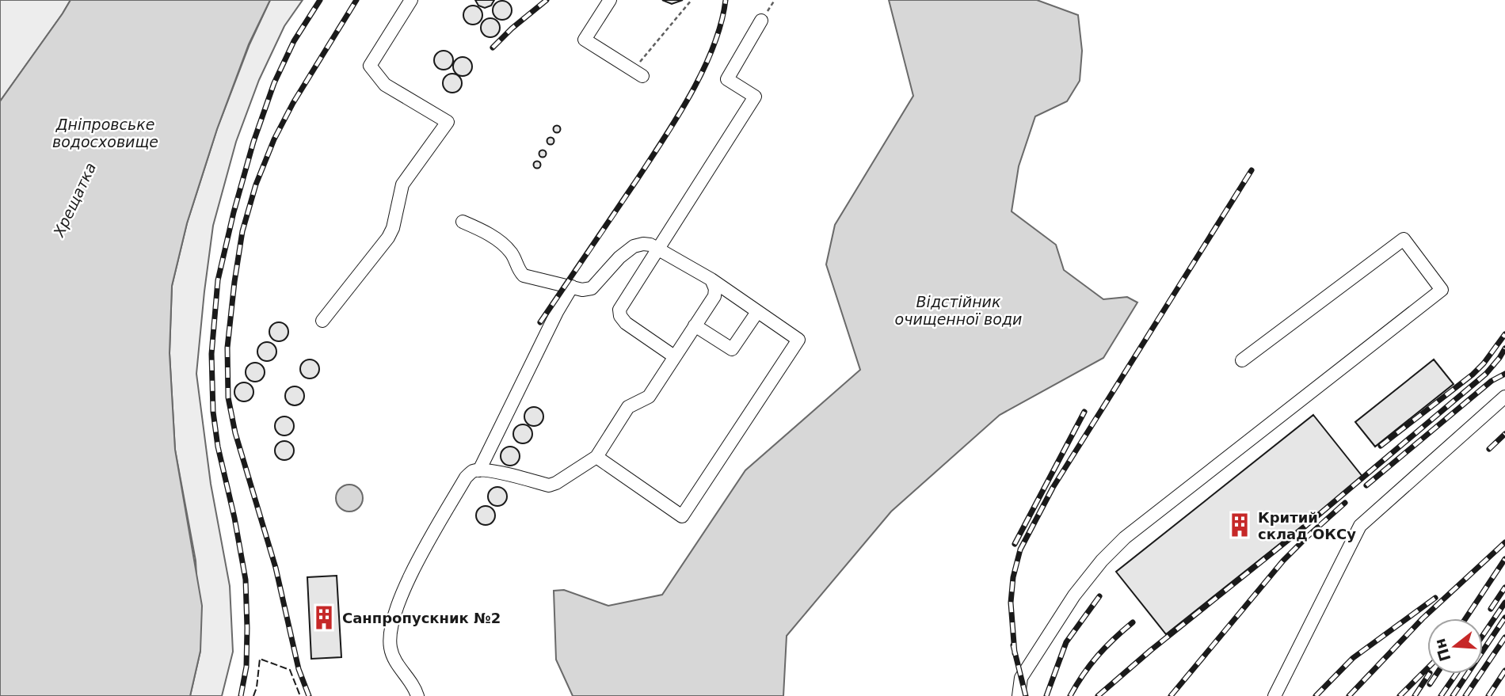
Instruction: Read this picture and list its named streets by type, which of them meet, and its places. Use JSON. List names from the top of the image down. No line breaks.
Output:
{"water":["Дніпровське водосховище","Хрещатка","Відстійник очищенної води"],"places":{"building":["Критий склад ОКСу","Санпропускник №2"]},"north":"left"}
